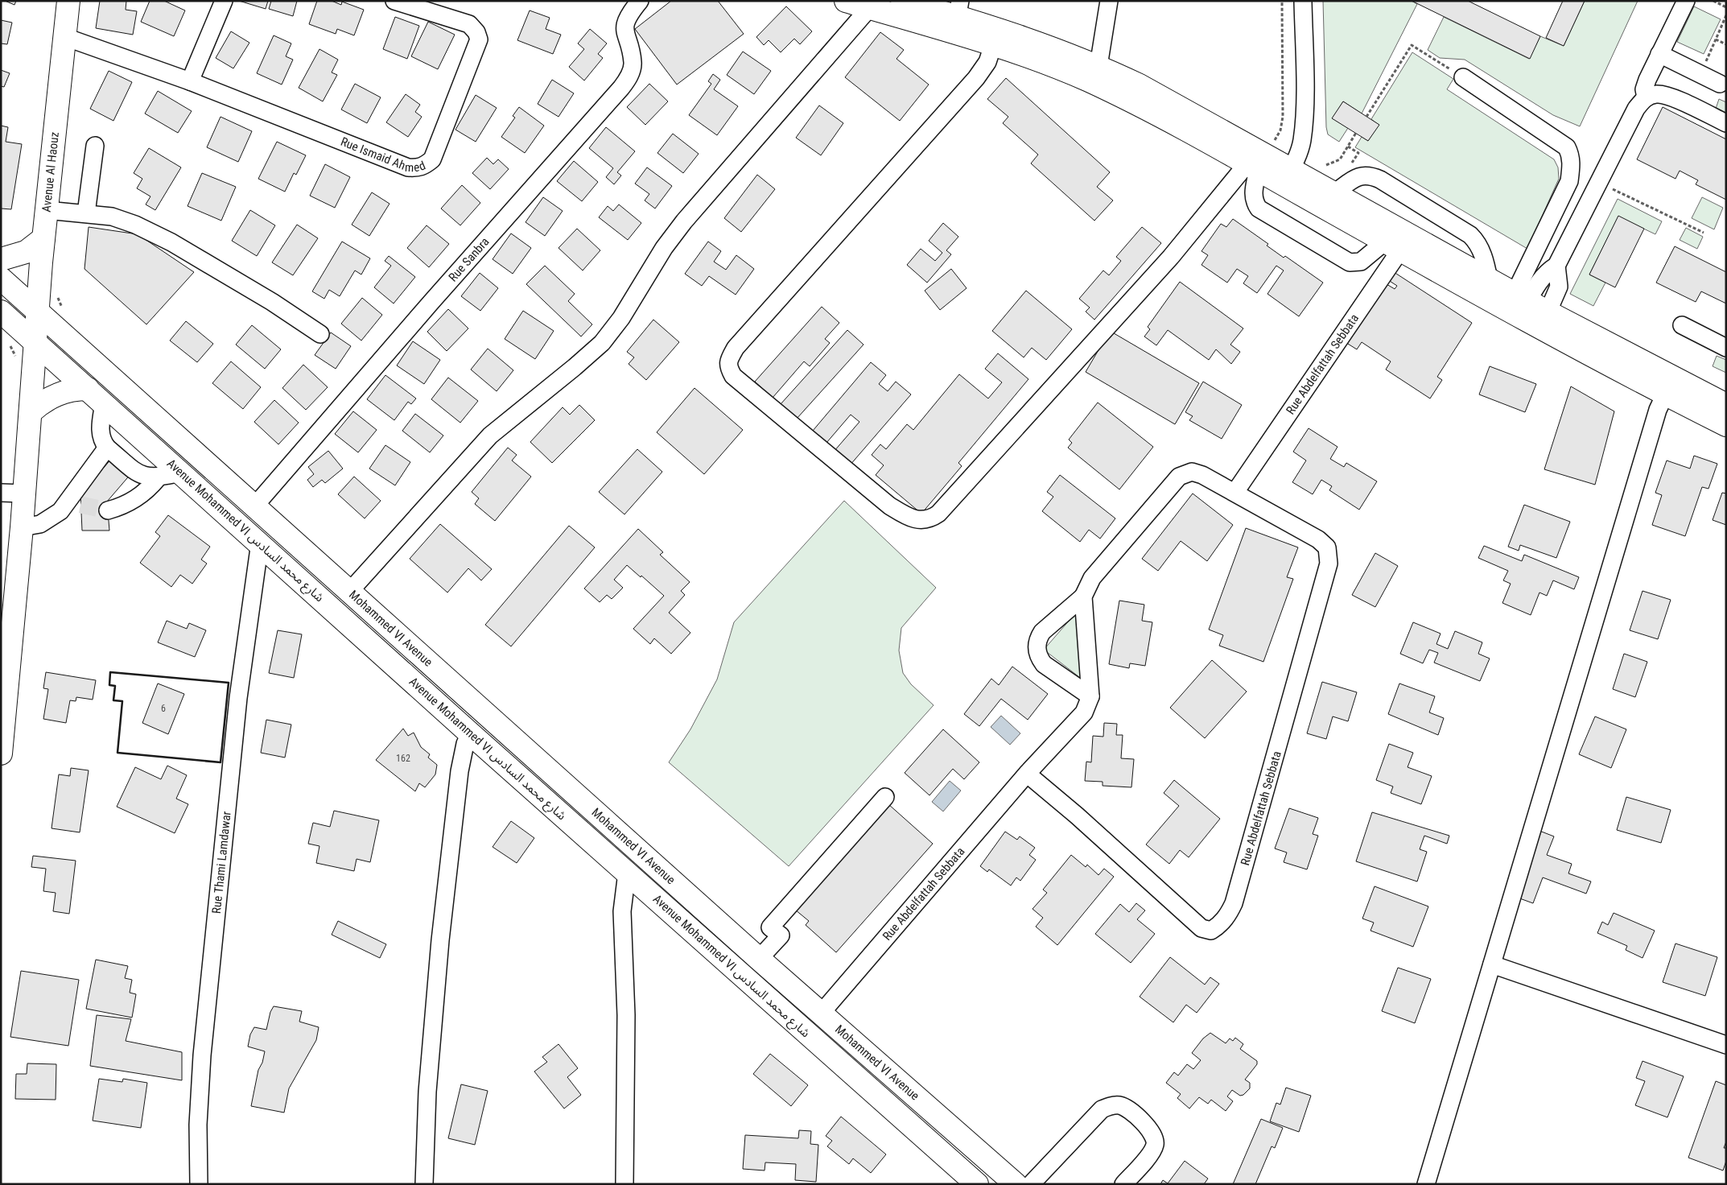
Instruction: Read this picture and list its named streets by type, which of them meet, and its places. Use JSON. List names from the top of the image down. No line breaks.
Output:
{"streets":{"main road":["Avenue Al Haouz","Avenue Mohammed VI شارع محمد السادس","Mohammed VI Avenue"],"street":["Rue Ismaid Ahmed","Rue Sanbra","Rue Abdelfattah Sebbata","Rue Thami Lamdawar"]},"crossings":[["Rue Ismaid Ahmed","Avenue Al Haouz"],["Avenue Al Haouz","Avenue Mohammed VI شارع محمد السادس"],["Rue Sanbra","Avenue Mohammed VI شارع محمد السادس"],["Rue Sanbra","Mohammed VI Avenue"],["Rue Abdelfattah Sebbata","Mohammed VI Avenue"],["Avenue Mohammed VI شارع محمد السادس","Mohammed VI Avenue"],["Avenue Mohammed VI شارع محمد السادس","Rue Thami Lamdawar"]],"house_numbers":["6","162"]}
